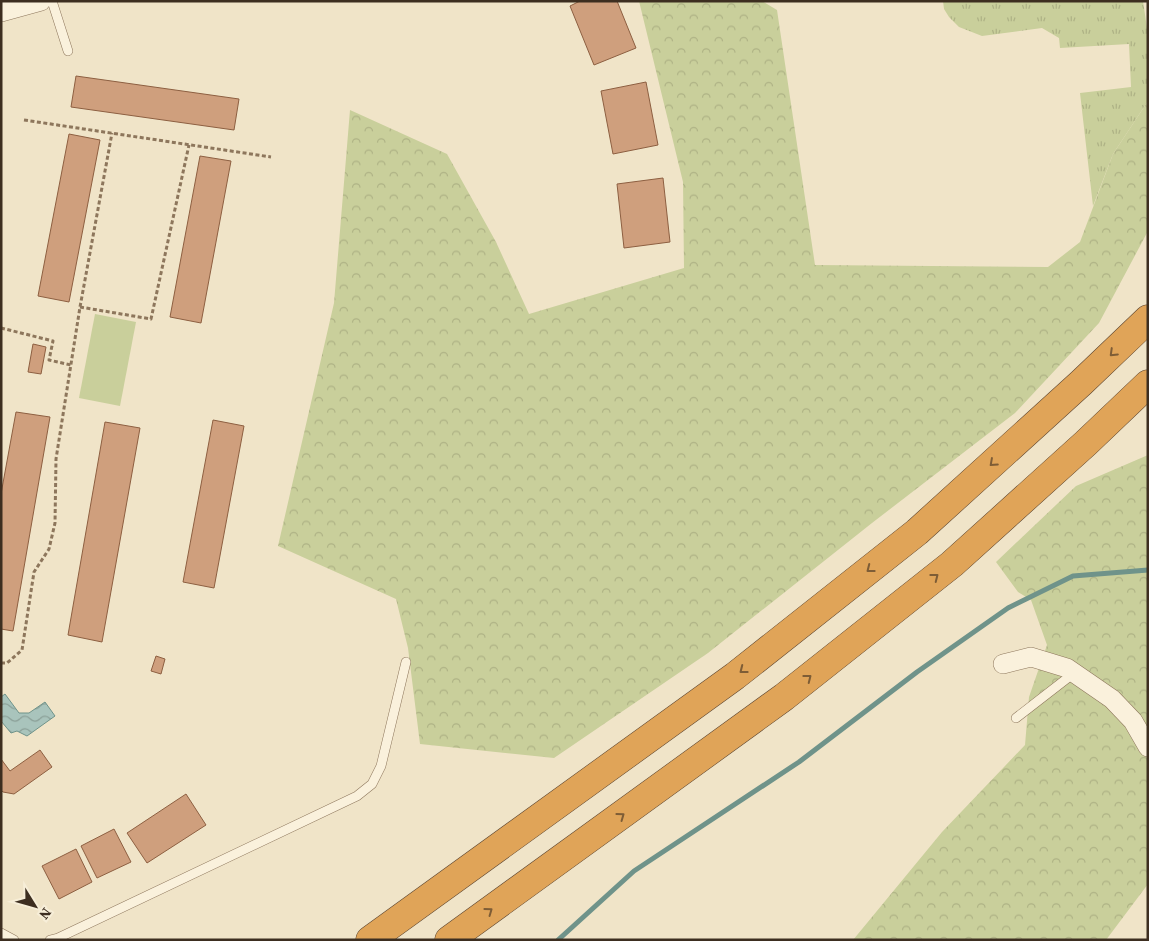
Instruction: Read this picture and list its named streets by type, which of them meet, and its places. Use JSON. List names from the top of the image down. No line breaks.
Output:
{"north":"bottom right"}
